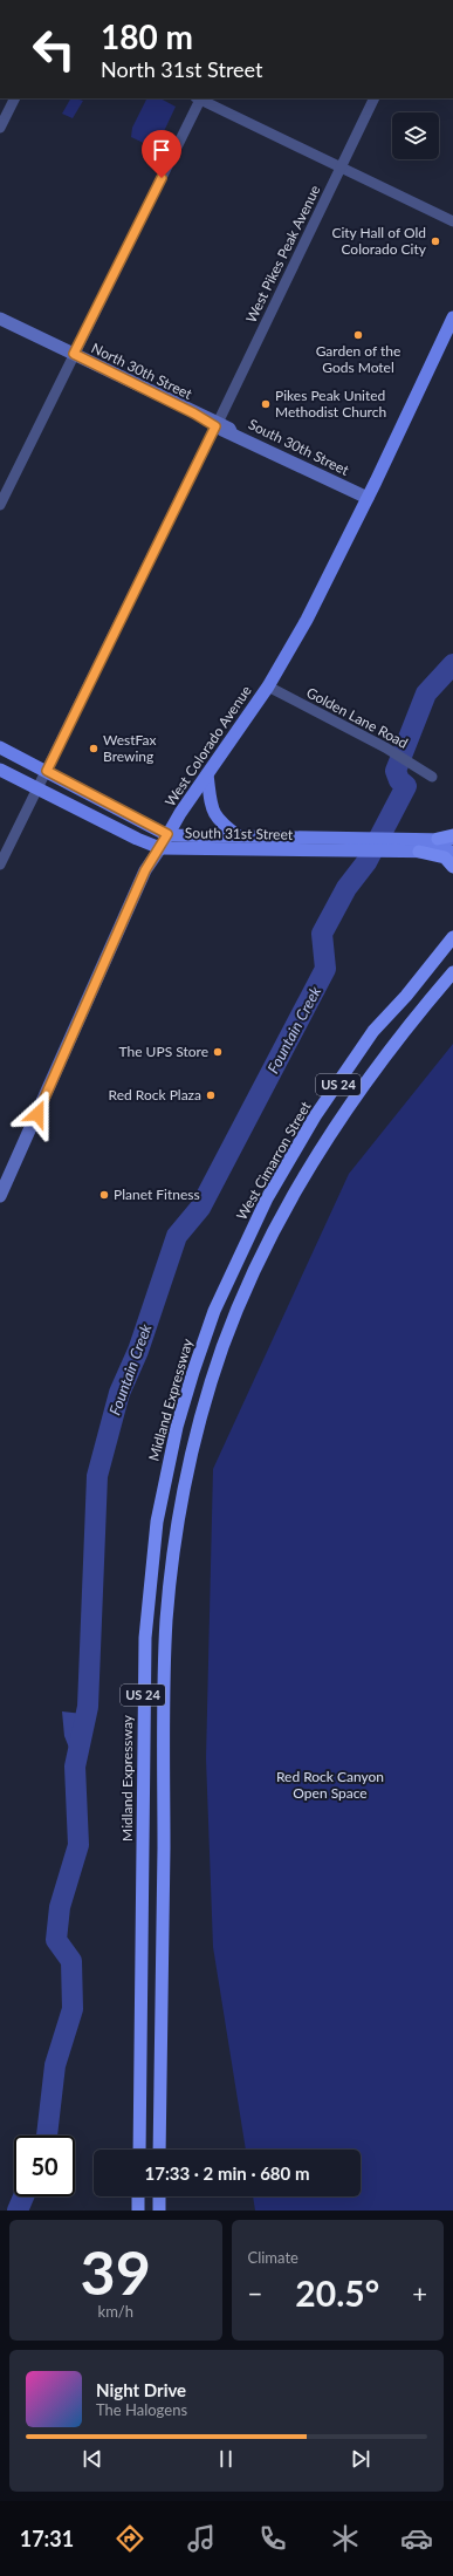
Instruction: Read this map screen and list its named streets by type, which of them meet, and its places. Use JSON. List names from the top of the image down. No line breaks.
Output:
{"streets":{"highway":["US 24","West Cimarron Street","Midland Expressway"],"main road":["North 30th Street","South 30th Street","West Colorado Avenue","South 31st Street"],"street":["West Pikes Peak Avenue","Golden Lane Road"]},"crossings":[["West Pikes Peak Avenue","North 30th Street"],["West Pikes Peak Avenue","South 30th Street"],["West Pikes Peak Avenue","South 31st Street"],["North 30th Street","South 30th Street"],["South 30th Street","West Colorado Avenue"],["Golden Lane Road","West Colorado Avenue"],["West Colorado Avenue","South 31st Street"],["West Cimarron Street","Midland Expressway"]],"water":["Fountain Creek"],"parks":["Red Rock Canyon Open Space"],"places":["City Hall of Old Colorado City","Garden of the Gods Motel","Pikes Peak United Methodist Church","WestFax Brewing","The UPS Store","Red Rock Plaza","Planet Fitness"],"page":{"turn":["180 m","North 31st Street"],"limit":"50","trip":"17:33 · 2 min · 680 m","tile":[["39","km/h"],"Climate"],"heat":["−","20.5°","+"],"song":["Night Drive","The Halogens"],"tabs":"17:31"}}
